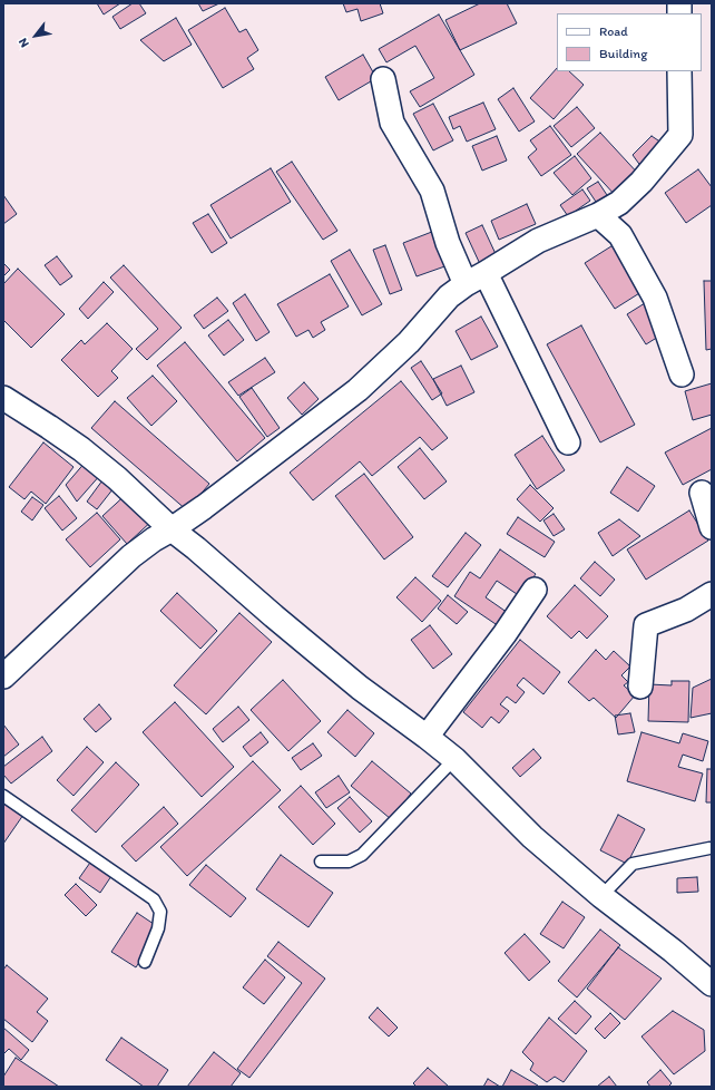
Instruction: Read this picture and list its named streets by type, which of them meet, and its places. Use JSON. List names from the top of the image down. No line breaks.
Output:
{"legend":["Road","Building"],"north":"bottom left"}
